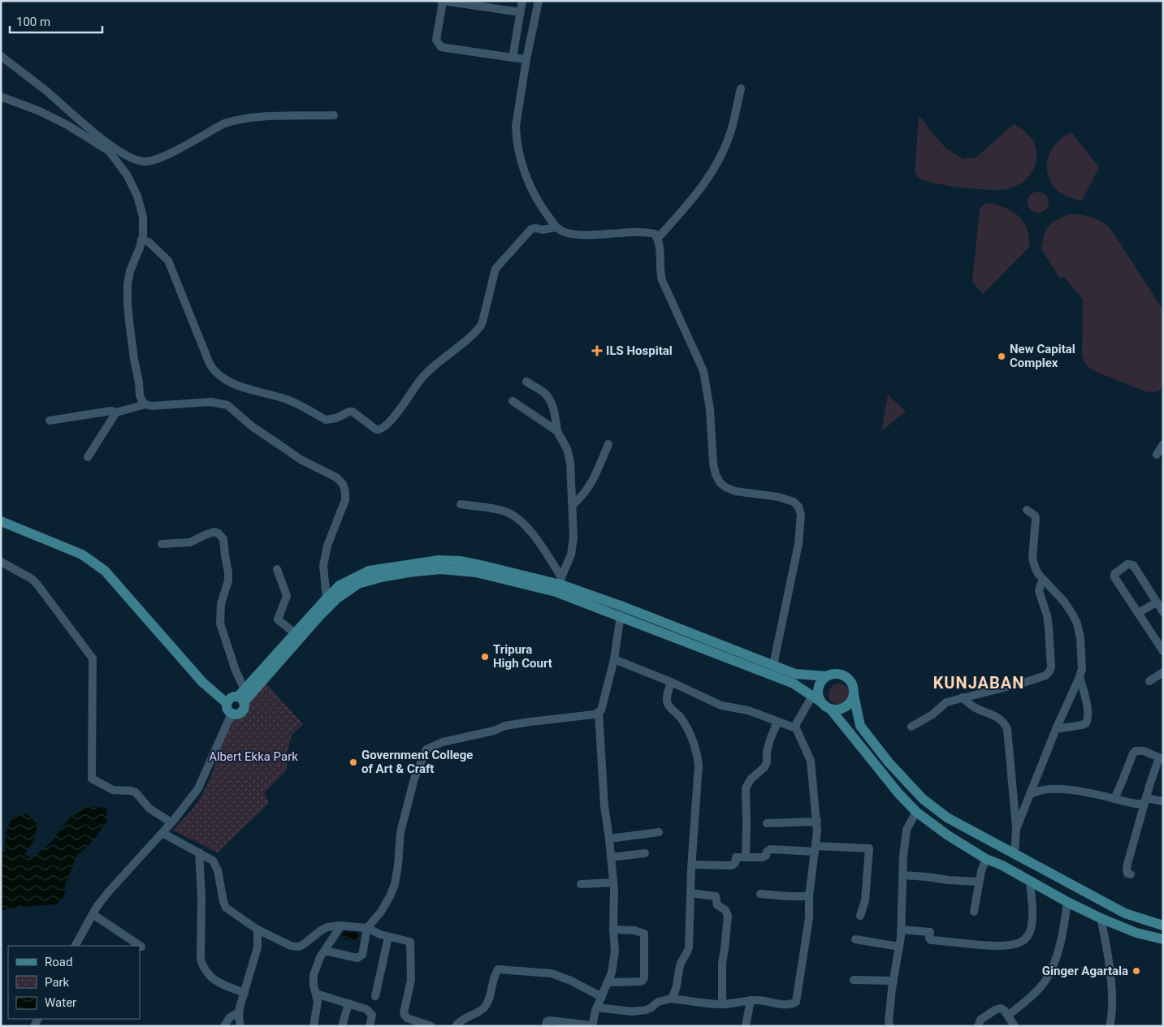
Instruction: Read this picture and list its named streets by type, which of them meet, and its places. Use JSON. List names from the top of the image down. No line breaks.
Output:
{"districts":["KUNJABAN"],"parks":["Albert Ekka Park"],"places":{"health":["ILS Hospital"],"other":["New Capital Complex","Tripura High Court","Government College of Art & Craft","Ginger Agartala"]},"legend":["Road","Park","Water"],"scale_bar":"100 m"}
